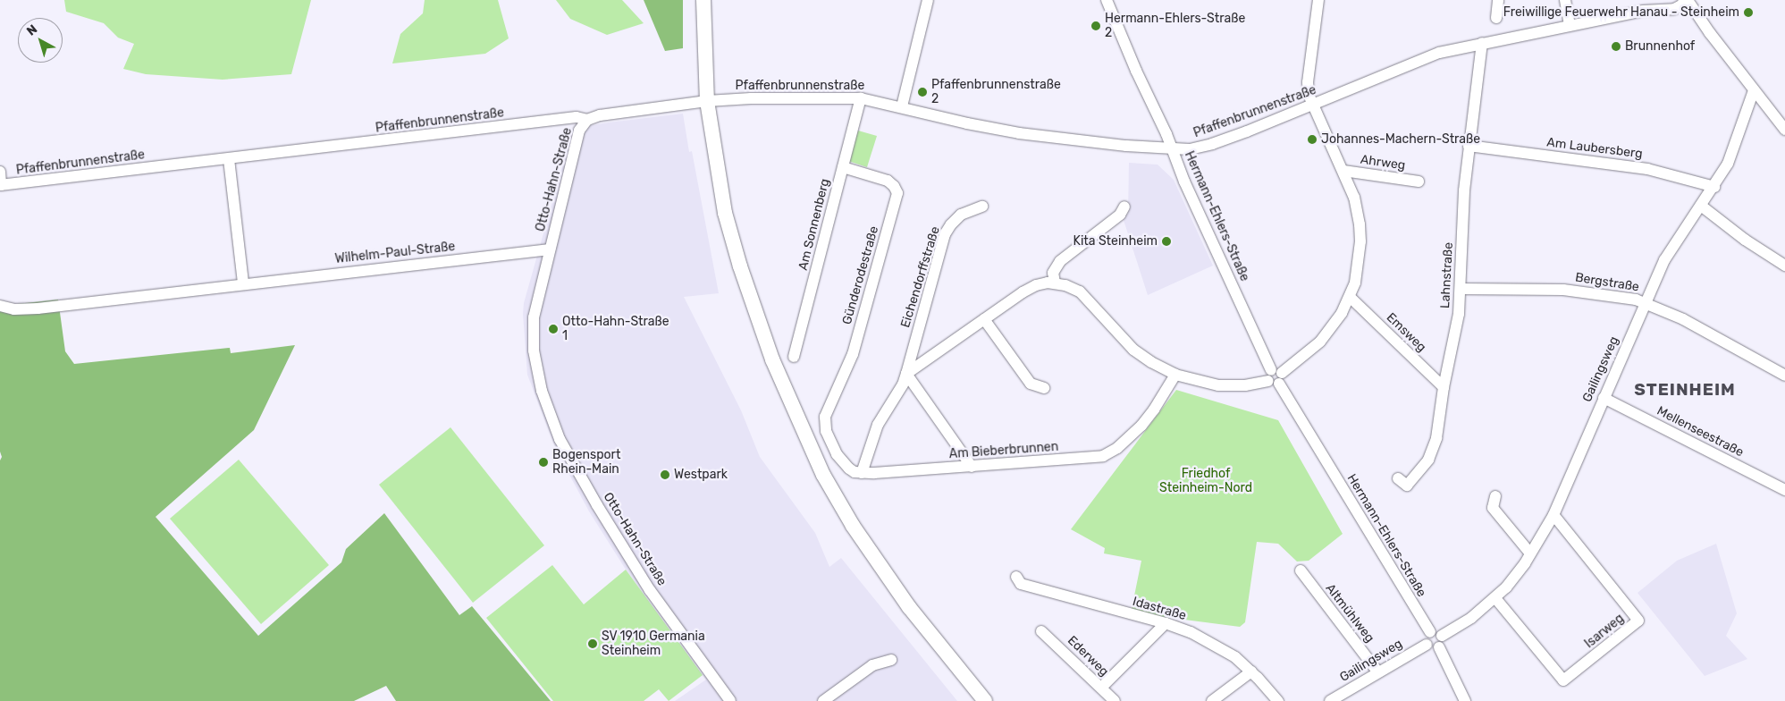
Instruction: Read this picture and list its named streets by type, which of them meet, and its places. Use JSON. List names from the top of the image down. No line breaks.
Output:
{"streets":{"street":["Pfaffenbrunnenstraße","Am Laubersberg","Ahrweg","Otto-Hahn-Straße","Hermann-Ehlers-Straße","Am Sonnenberg","Wilhelm-Paul-Straße","Günderodestraße","Lahnstraße","Eichendorffstraße","Bergstraße","Emsweg","Gailingsweg","Mellenseestraße","Am Bieberbrunnen","Idastraße","Altmühlweg","Isarweg","Ederweg"]},"crossings":[["Pfaffenbrunnenstraße","Otto-Hahn-Straße"],["Pfaffenbrunnenstraße","Hermann-Ehlers-Straße"],["Pfaffenbrunnenstraße","Am Sonnenberg"],["Pfaffenbrunnenstraße","Lahnstraße"],["Am Laubersberg","Lahnstraße"],["Am Laubersberg","Gailingsweg"],["Otto-Hahn-Straße","Wilhelm-Paul-Straße"],["Hermann-Ehlers-Straße","Gailingsweg"],["Am Sonnenberg","Günderodestraße"],["Günderodestraße","Am Bieberbrunnen"],["Lahnstraße","Bergstraße"],["Lahnstraße","Emsweg"],["Bergstraße","Gailingsweg"],["Gailingsweg","Mellenseestraße"],["Gailingsweg","Altmühlweg"],["Gailingsweg","Isarweg"]],"districts":["STEINHEIM"],"parks":["Friedhof Steinheim-Nord"],"places":["Freiwillige Feuerwehr Hanau - Steinheim","Hermann-Ehlers-Straße 2","Brunnenhof","Pfaffenbrunnenstraße 2","Johannes-Machern-Straße","Kita Steinheim","Otto-Hahn-Straße 1","Bogensport Rhein-Main","Westpark","SV 1910 Germania Steinheim"],"north":"top left"}
